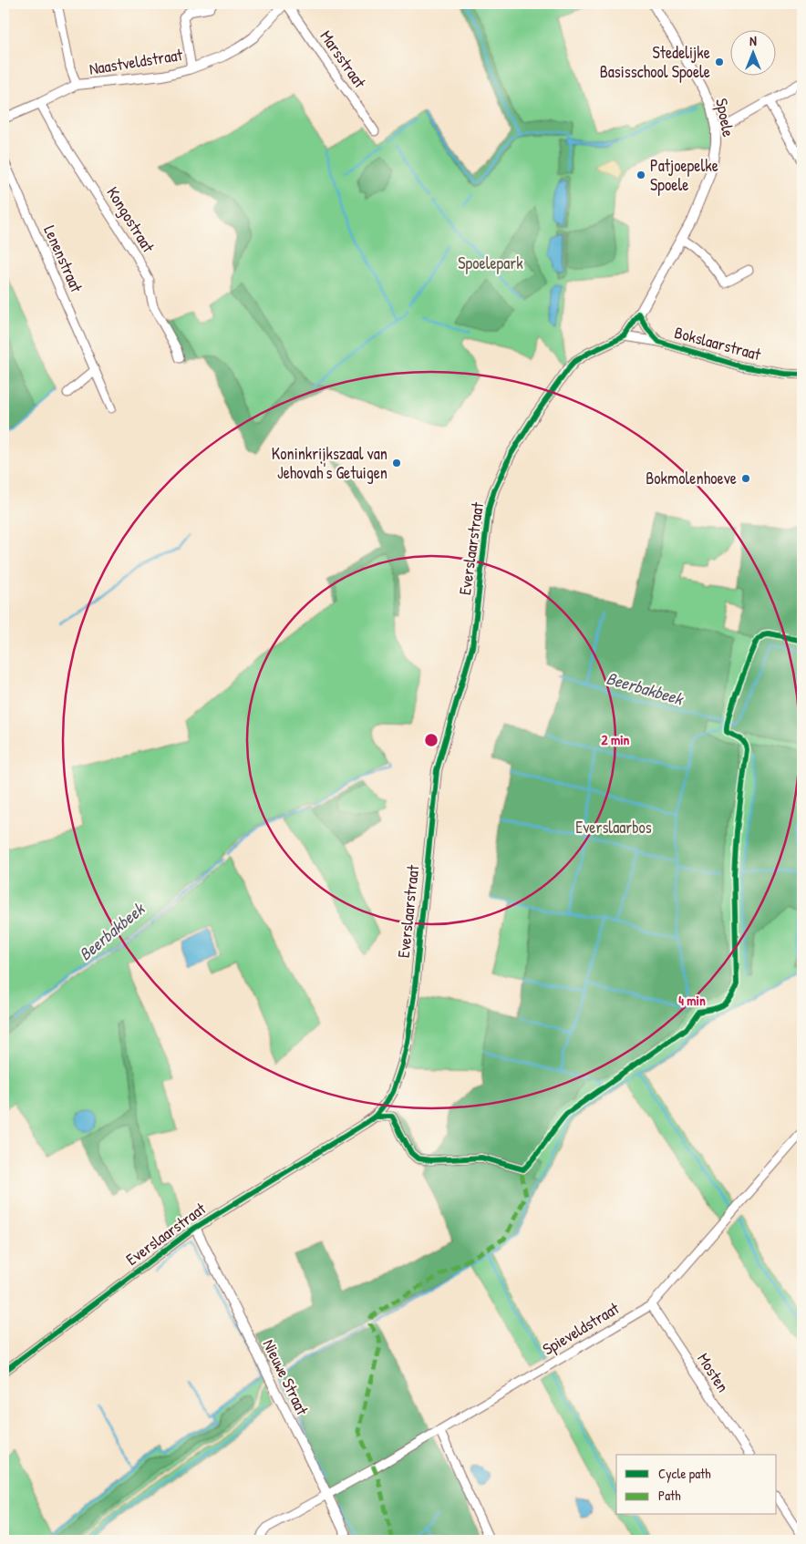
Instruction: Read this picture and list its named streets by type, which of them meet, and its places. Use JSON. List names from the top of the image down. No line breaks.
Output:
{"streets":{"street":["Marsstraat","Naastveldstraat","Spoele","Kongostraat","Lenenstraat","Bokslaarstraat","Everslaarstraat","Spieveldstraat","Mosten","Nieuwe Straat"]},"crossings":[["Marsstraat","Naastveldstraat"],["Naastveldstraat","Kongostraat"],["Spoele","Bokslaarstraat"],["Bokslaarstraat","Everslaarstraat"],["Everslaarstraat","Nieuwe Straat"],["Spieveldstraat","Mosten"],["Spieveldstraat","Nieuwe Straat"]],"water":["Beerbakbeek"],"parks":["Spoelepark","Everslaarbos"],"places":["Stedelijke Basisschool Spoele","Patjoepelke Spoele","Koninkrijkszaal van Jehovah's Getuigen","Bokmolenhoeve"],"legend":["Cycle path","Path"],"north":"top","rings":["2 min","4 min"]}
